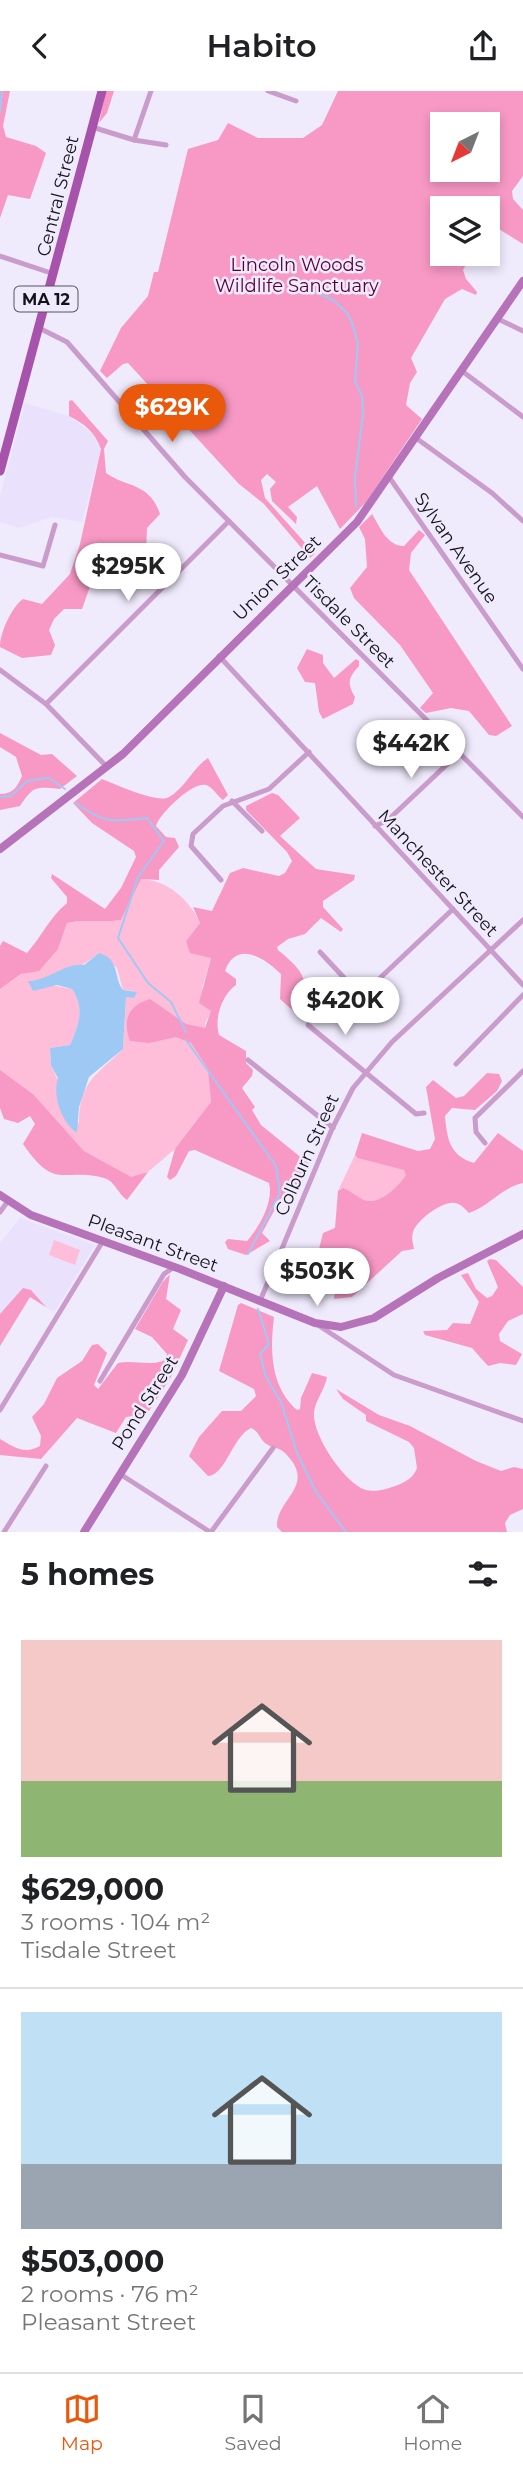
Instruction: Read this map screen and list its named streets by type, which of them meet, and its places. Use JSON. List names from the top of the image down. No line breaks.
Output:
{"streets":{"main road":["Central Street","MA 12"],"street":["Sylvan Avenue","Union Street","Tisdale Street","Manchester Street","Colburn Street","Pleasant Street","Pond Street"]},"crossings":[["Central Street","Tisdale Street"],["Sylvan Avenue","Union Street"],["Union Street","Tisdale Street"],["Union Street","Manchester Street"],["Manchester Street","Colburn Street"],["Colburn Street","Pleasant Street"],["Pleasant Street","Pond Street"]],"parks":["Lincoln Woods Wildlife Sanctuary"],"north":"bottom left","page":{"header":"Habito","price":["$629K","$295K","$442K","$420K","$503K"],"heading":"5 homes","list":[{"name":"$629,000","note":"3 rooms · 104 m² · Tisdale Street"},{"name":"$503,000","note":"2 rooms · 76 m² · Pleasant Street"}],"tabs":["Map","Saved","Home"]}}
